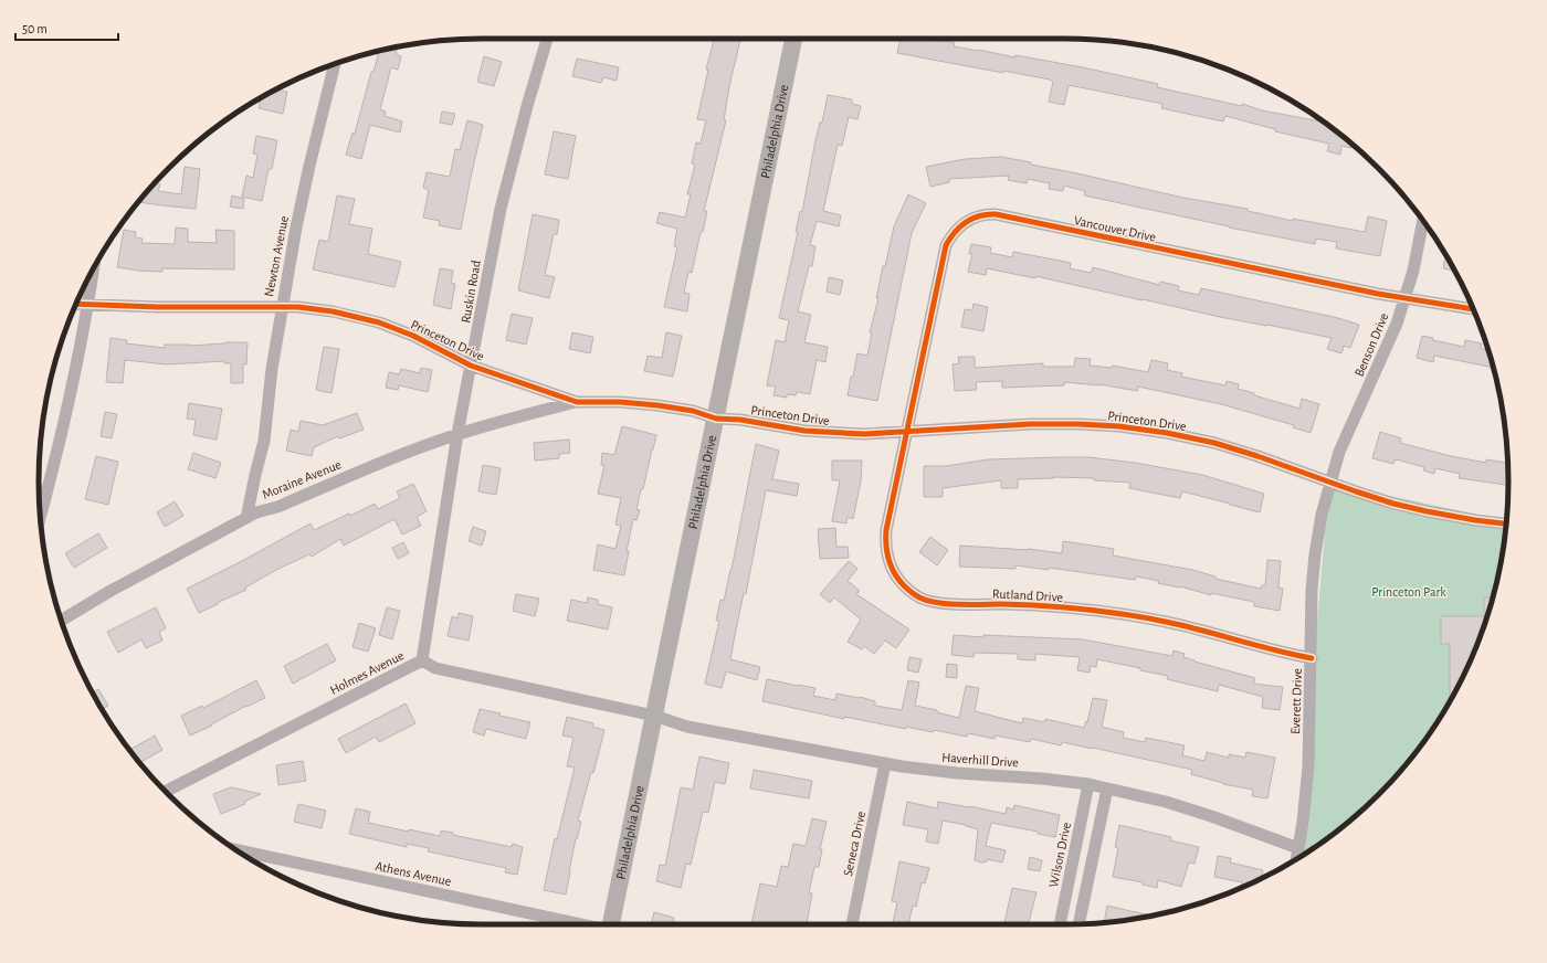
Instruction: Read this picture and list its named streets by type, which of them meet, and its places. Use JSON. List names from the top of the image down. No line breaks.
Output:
{"streets":{"main road":["Philadelphia Drive"],"street":["Vancouver Drive","Newton Avenue","Ruskin Road","Princeton Drive","Benson Drive","Moraine Avenue","Rutland Drive","Holmes Avenue","Everett Drive","Haverhill Drive","Seneca Drive","Wilson Drive","Athens Avenue"]},"crossings":[["Philadelphia Drive","Princeton Drive"],["Philadelphia Drive","Holmes Avenue"],["Philadelphia Drive","Haverhill Drive"],["Vancouver Drive","Princeton Drive"],["Vancouver Drive","Benson Drive"],["Vancouver Drive","Rutland Drive"],["Newton Avenue","Princeton Drive"],["Newton Avenue","Moraine Avenue"],["Ruskin Road","Princeton Drive"],["Ruskin Road","Moraine Avenue"],["Ruskin Road","Holmes Avenue"],["Princeton Drive","Benson Drive"],["Princeton Drive","Moraine Avenue"],["Princeton Drive","Rutland Drive"],["Princeton Drive","Everett Drive"],["Benson Drive","Everett Drive"],["Rutland Drive","Everett Drive"],["Holmes Avenue","Haverhill Drive"],["Everett Drive","Haverhill Drive"],["Haverhill Drive","Seneca Drive"],["Haverhill Drive","Wilson Drive"]],"parks":["Princeton Park"],"scale_bar":"50 m"}
